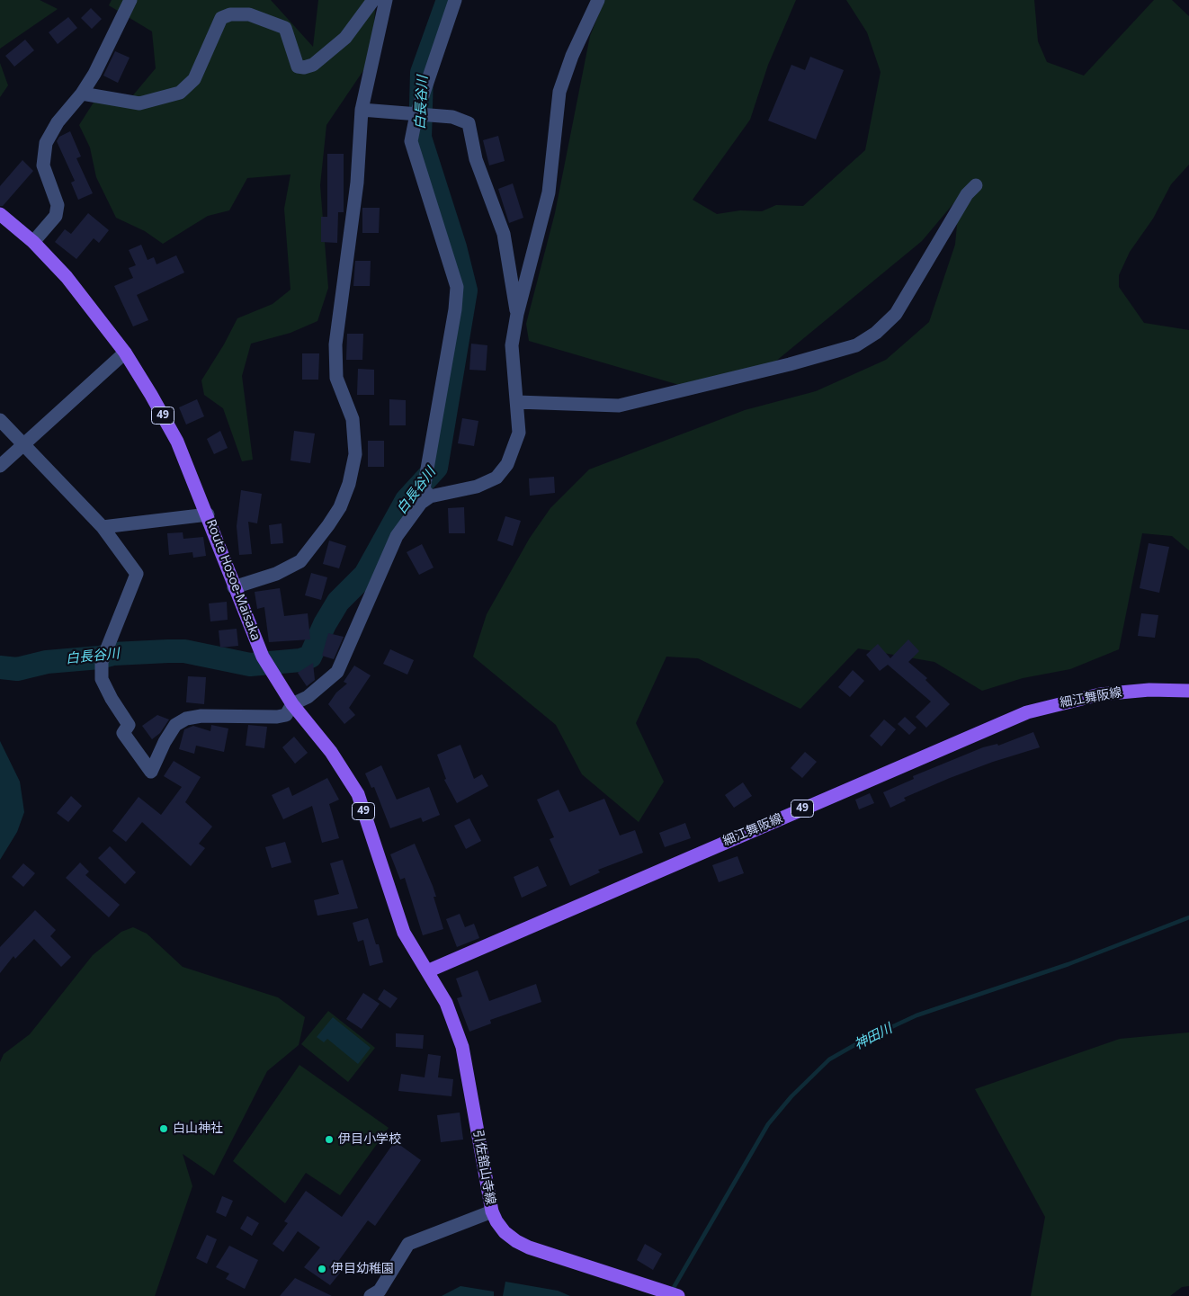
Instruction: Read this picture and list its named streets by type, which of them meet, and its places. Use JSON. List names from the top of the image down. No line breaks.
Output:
{"streets":{"main road":["49","Route Hosoe-Maisaka","細江舞阪線","引佐舘山寺線"]},"crossings":[["Route Hosoe-Maisaka","細江舞阪線"],["Route Hosoe-Maisaka","引佐舘山寺線"],["細江舞阪線","引佐舘山寺線"]],"water":["白長谷川","神田川"],"places":["白山神社","伊目小学校","伊目幼稚園"]}
